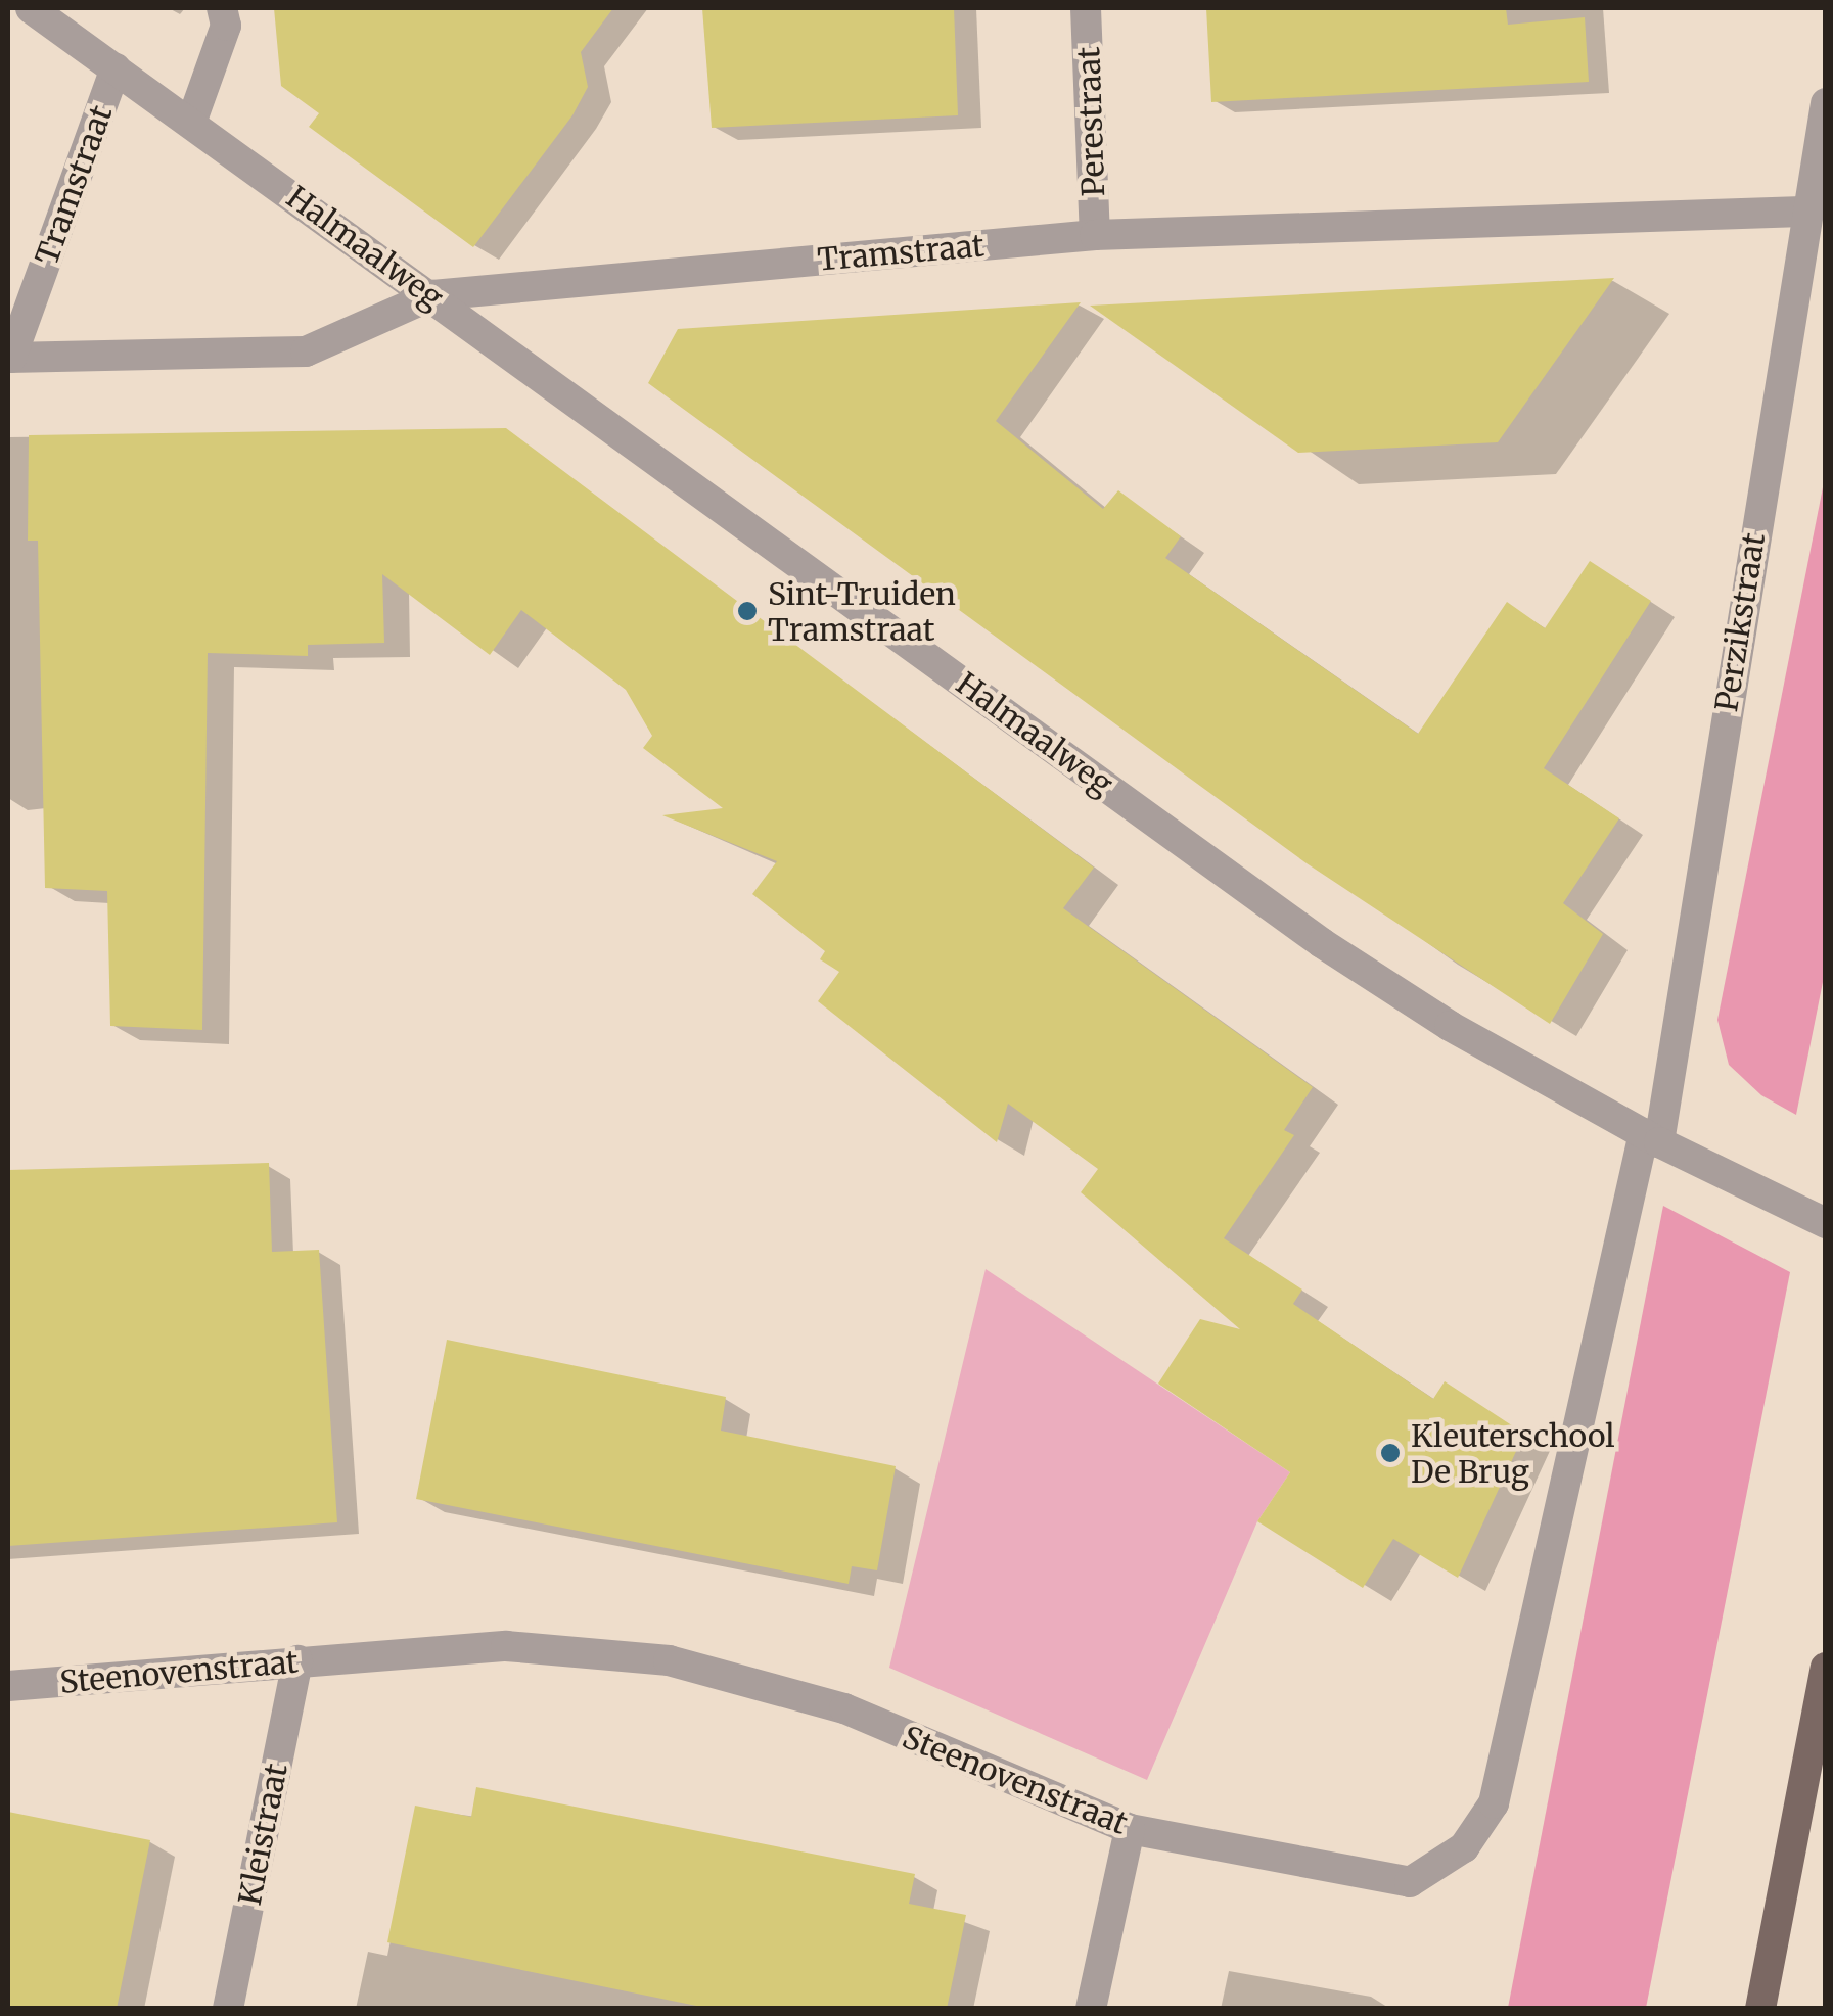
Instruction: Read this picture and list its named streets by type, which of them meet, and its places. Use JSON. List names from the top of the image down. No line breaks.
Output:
{"streets":{"street":["Perestraat","Tramstraat","Halmaalweg","Perzikstraat","Steenovenstraat","Kleistraat"]},"crossings":[["Perestraat","Tramstraat"],["Tramstraat","Halmaalweg"],["Tramstraat","Perzikstraat"],["Halmaalweg","Perzikstraat"],["Halmaalweg","Steenovenstraat"],["Perzikstraat","Steenovenstraat"],["Steenovenstraat","Kleistraat"]],"places":["Sint-Truiden Tramstraat","Kleuterschool De Brug"]}
